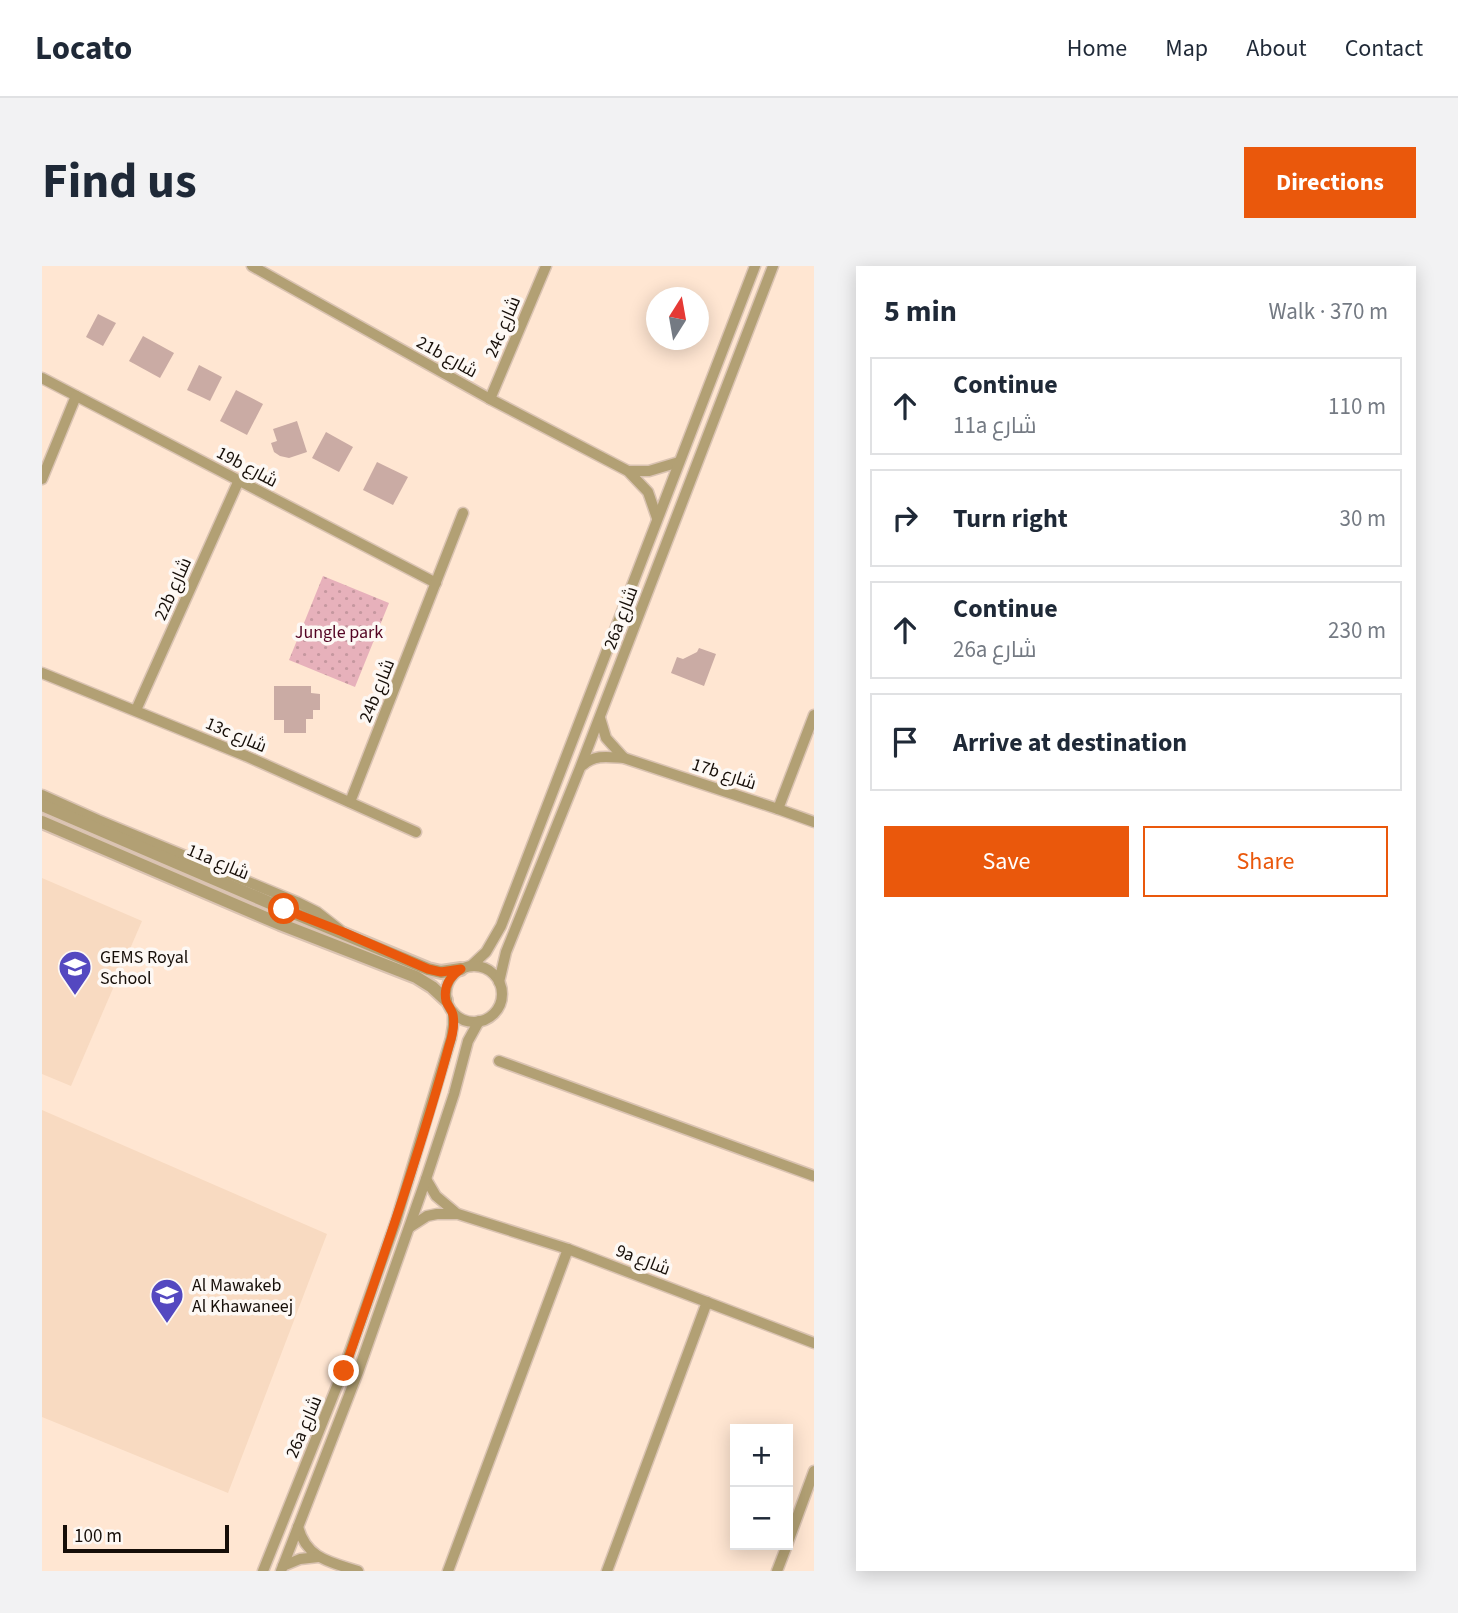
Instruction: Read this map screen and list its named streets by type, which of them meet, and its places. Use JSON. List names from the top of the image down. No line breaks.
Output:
{"streets":{"street":["24c شارع","21b شارع","19b شارع","22b شارع","26a شارع","24b شارع","13c شارع","17b شارع","11a شارع","9a شارع"]},"crossings":[["24c شارع","21b شارع"],["21b شارع","26a شارع"],["19b شارع","22b شارع"],["19b شارع","24b شارع"],["22b شارع","13c شارع"],["26a شارع","17b شارع"],["26a شارع","11a شارع"],["26a شارع","9a شارع"],["24b شارع","13c شارع"]],"parks":["Jungle park"],"places":{"school or university":["GEMS Royal School","Al Mawakeb Al Khawaneej"]},"scale_bar":"100 m","north":"top","page":{"header":"Locato","nav":["Home","Map","About","Contact"],"title":"Find us","buttons":["Directions",["Save","Share"]],"heading":["5 min","Walk · 370 m"],"list":[["Continue","11a شارع","110 m"],["Turn right","30 m"],["Continue","26a شارع","230 m"],"Arrive at destination"],"map_buttons":["+","−"],"scale":"100 m"}}
